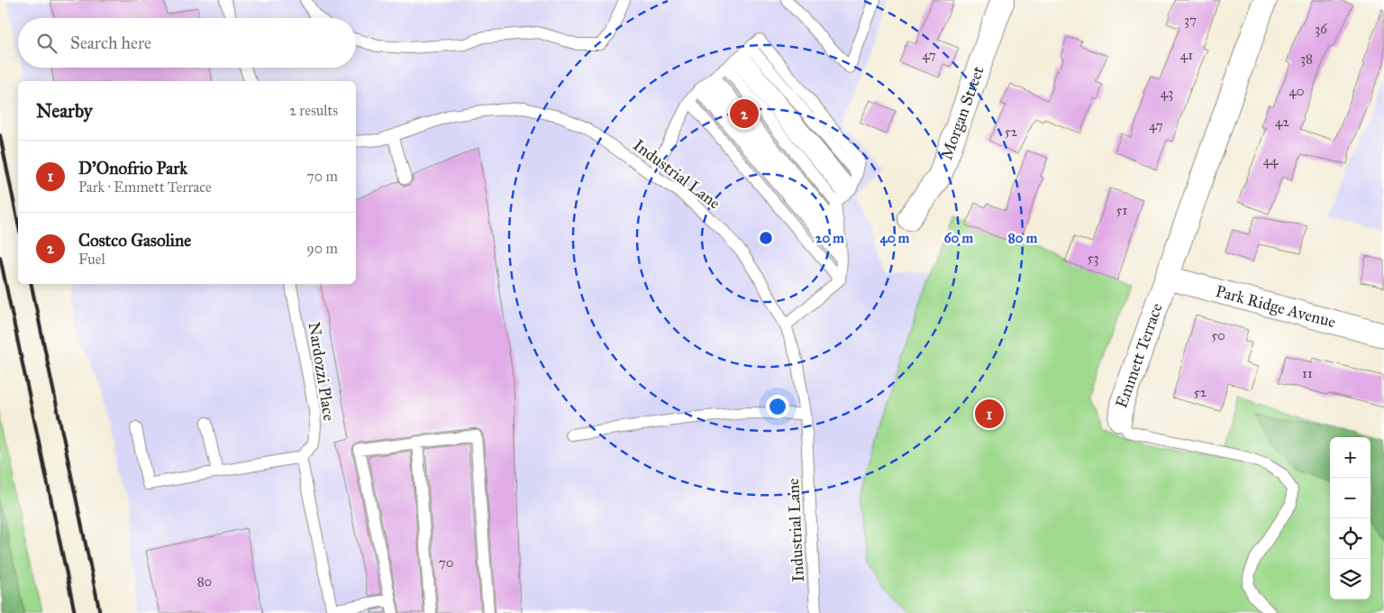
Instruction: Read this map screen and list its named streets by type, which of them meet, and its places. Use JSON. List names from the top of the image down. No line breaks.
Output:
{"streets":{"street":["Morgan Street","Park Ridge Avenue","Emmett Terrace"],"lane":["Industrial Lane","Nardozzi Place"]},"crossings":[["Park Ridge Avenue","Emmett Terrace"]],"house_numbers":["37","36","47","41","38","40","43","42","47","52","44","51","53","50","11","52","70","80"],"page":{"search":"Search here","heading":["Nearby","2 results"],"pins":["2","1"],"list":[{"mark":"1","name":"D'Onofrio Park","note":"Park · Emmett Terrace","value":"70 m"},{"mark":"2","name":"Costco Gasoline","note":"Fuel","value":"90 m"}],"map_buttons":["+","−"]},"rings":["20 m","40 m","60 m","80 m"]}
